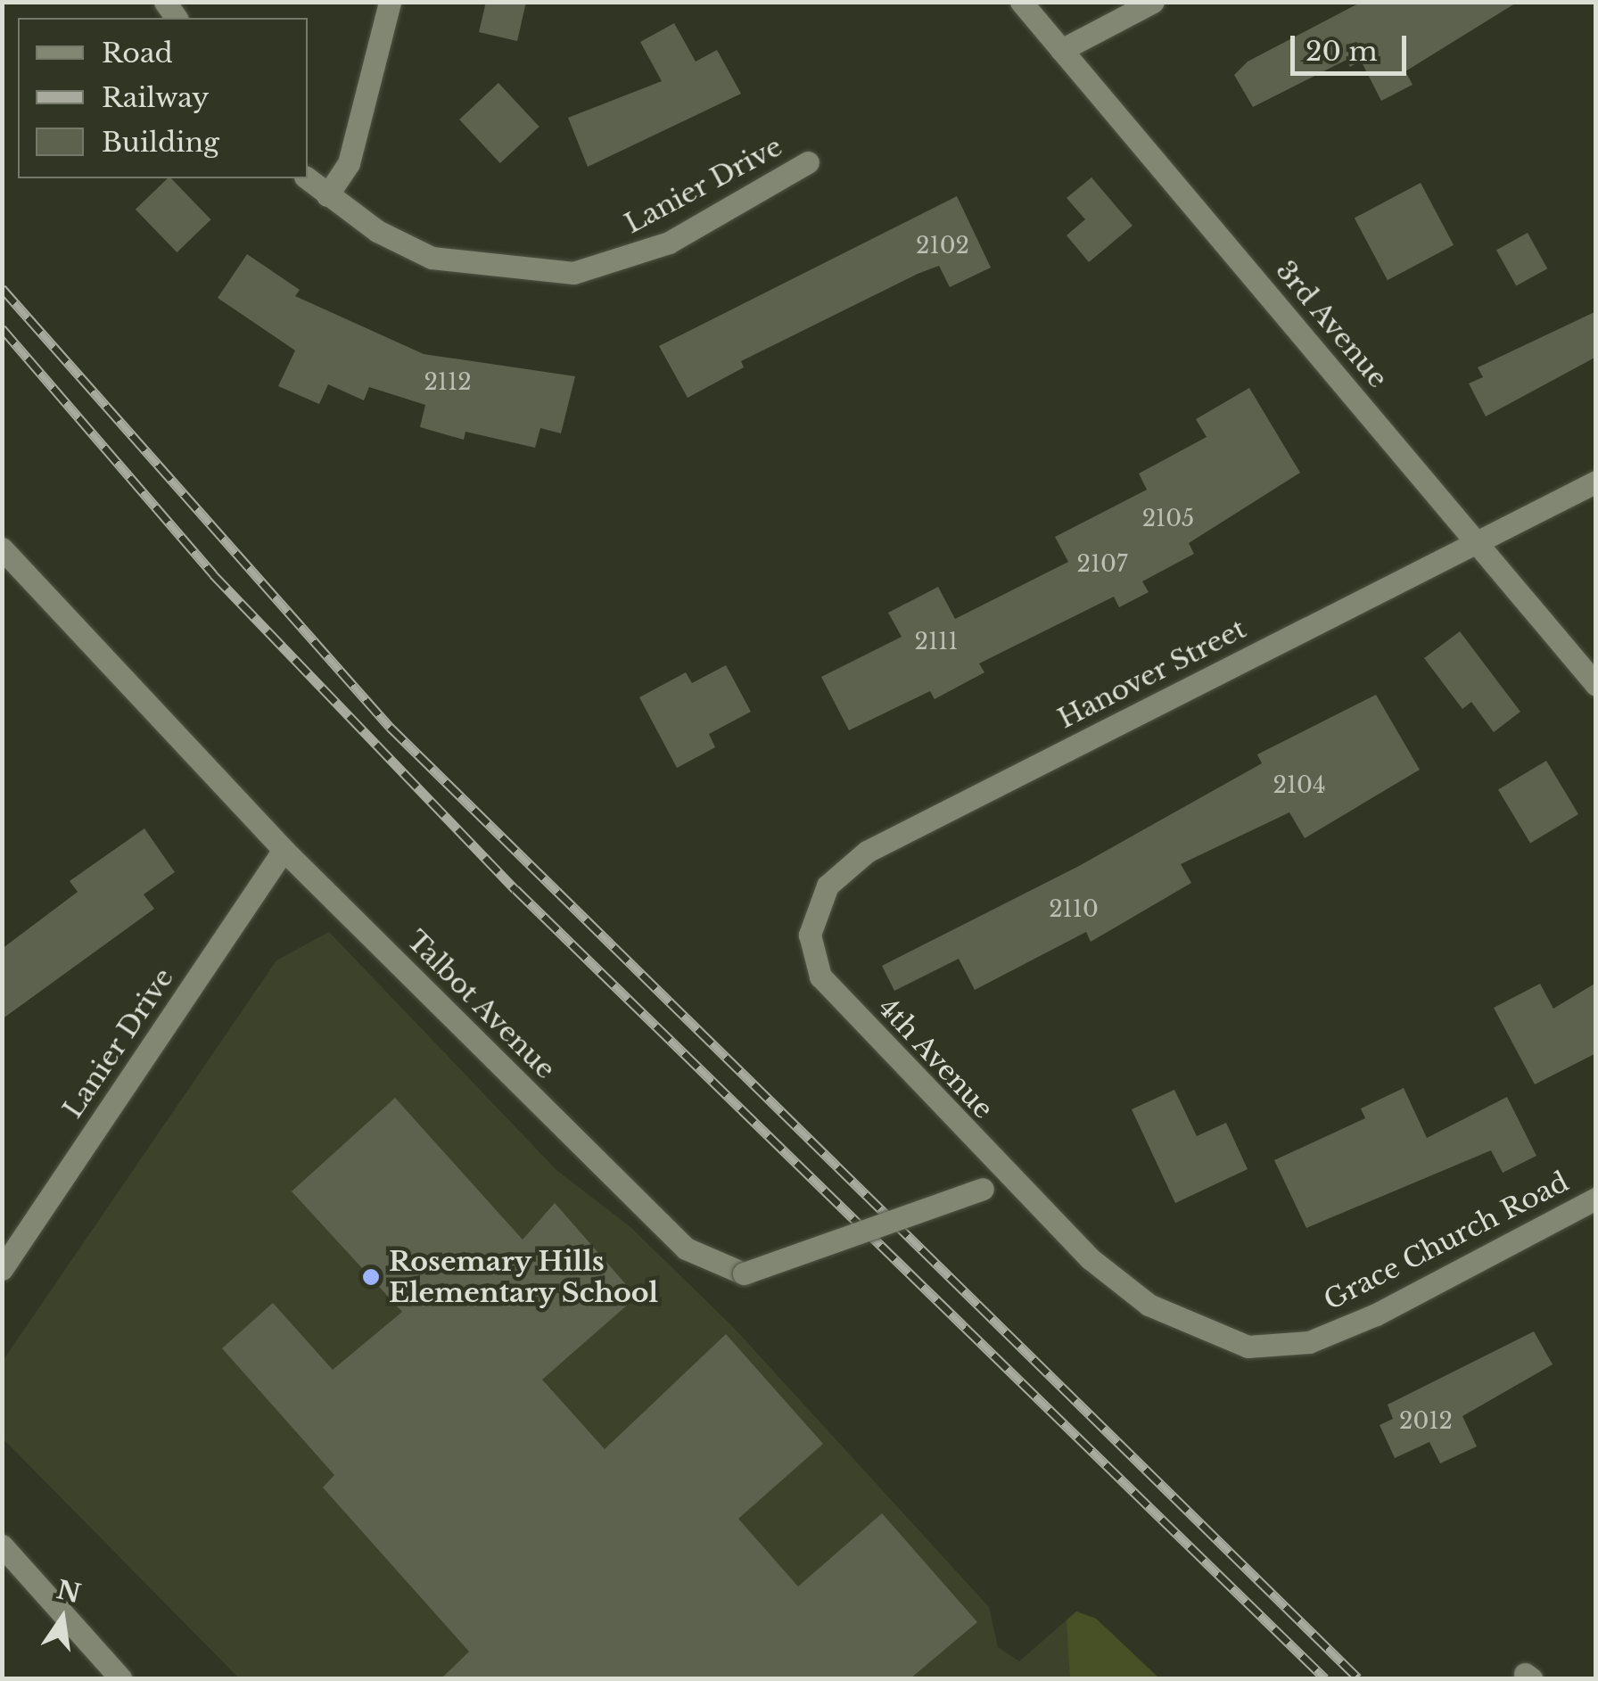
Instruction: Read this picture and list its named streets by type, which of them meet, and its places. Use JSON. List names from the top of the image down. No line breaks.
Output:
{"streets":{"street":["Lanier Drive","3rd Avenue","Hanover Street","Talbot Avenue","4th Avenue","Grace Church Road"]},"crossings":[["Lanier Drive","Talbot Avenue"],["3rd Avenue","Hanover Street"],["Hanover Street","4th Avenue"],["Talbot Avenue","4th Avenue"],["Talbot Avenue","Grace Church Road"],["4th Avenue","Grace Church Road"]],"places":["Rosemary Hills Elementary School"],"house_numbers":["2102","2112","2105","2107","2111","2104","2110","2012"],"legend":["Road","Railway","Building"],"scale_bar":"20 m","north":"top"}
